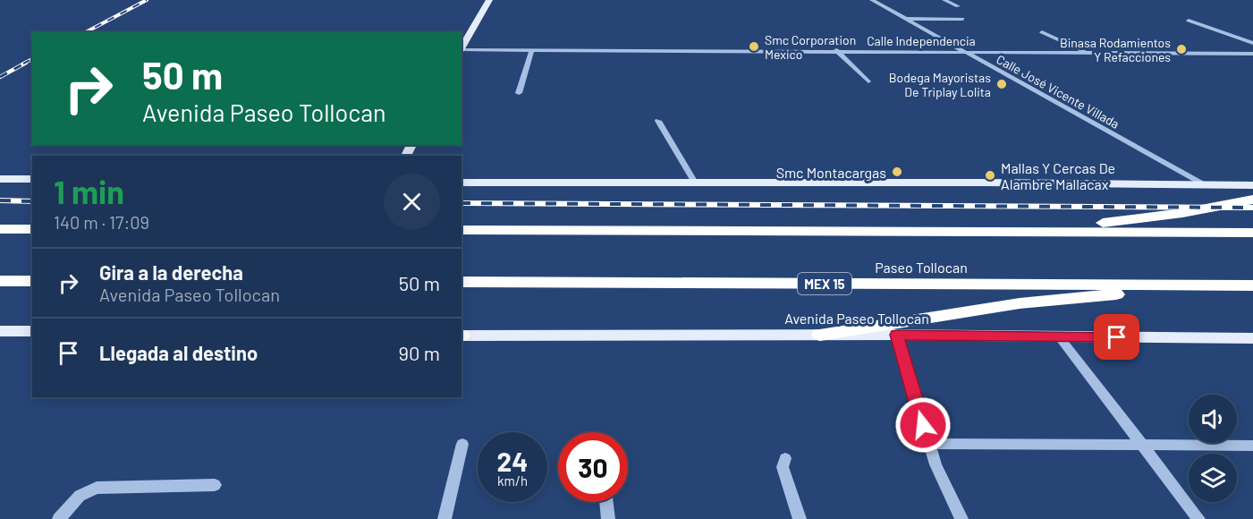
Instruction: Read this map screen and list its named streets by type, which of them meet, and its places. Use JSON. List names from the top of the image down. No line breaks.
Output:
{"streets":{"highway":["Paseo Tollocan","MEX 15"],"main road":["Avenida Paseo Tollocan"],"street":["Calle Independencia","Calle José Vicente Villada"]},"crossings":[["Calle Independencia","Calle José Vicente Villada"]],"places":["Smc Corporation Mexico","Binasa Rodamientos Y Refacciones","Bodega Mayoristas De Triplay Lolita","Smc Montacargas","Mallas Y Cercas De Alambre Mallacax"],"page":{"turn":["50 m","Avenida Paseo Tollocan"],"heading":["1 min","140 m · 17:09"],"list":[{"name":"Gira a la derecha","note":"Avenida Paseo Tollocan","value":"50 m"},{"name":"Llegada al destino","value":"90 m"}],"speed":"24 km/h","limit":"30"}}
